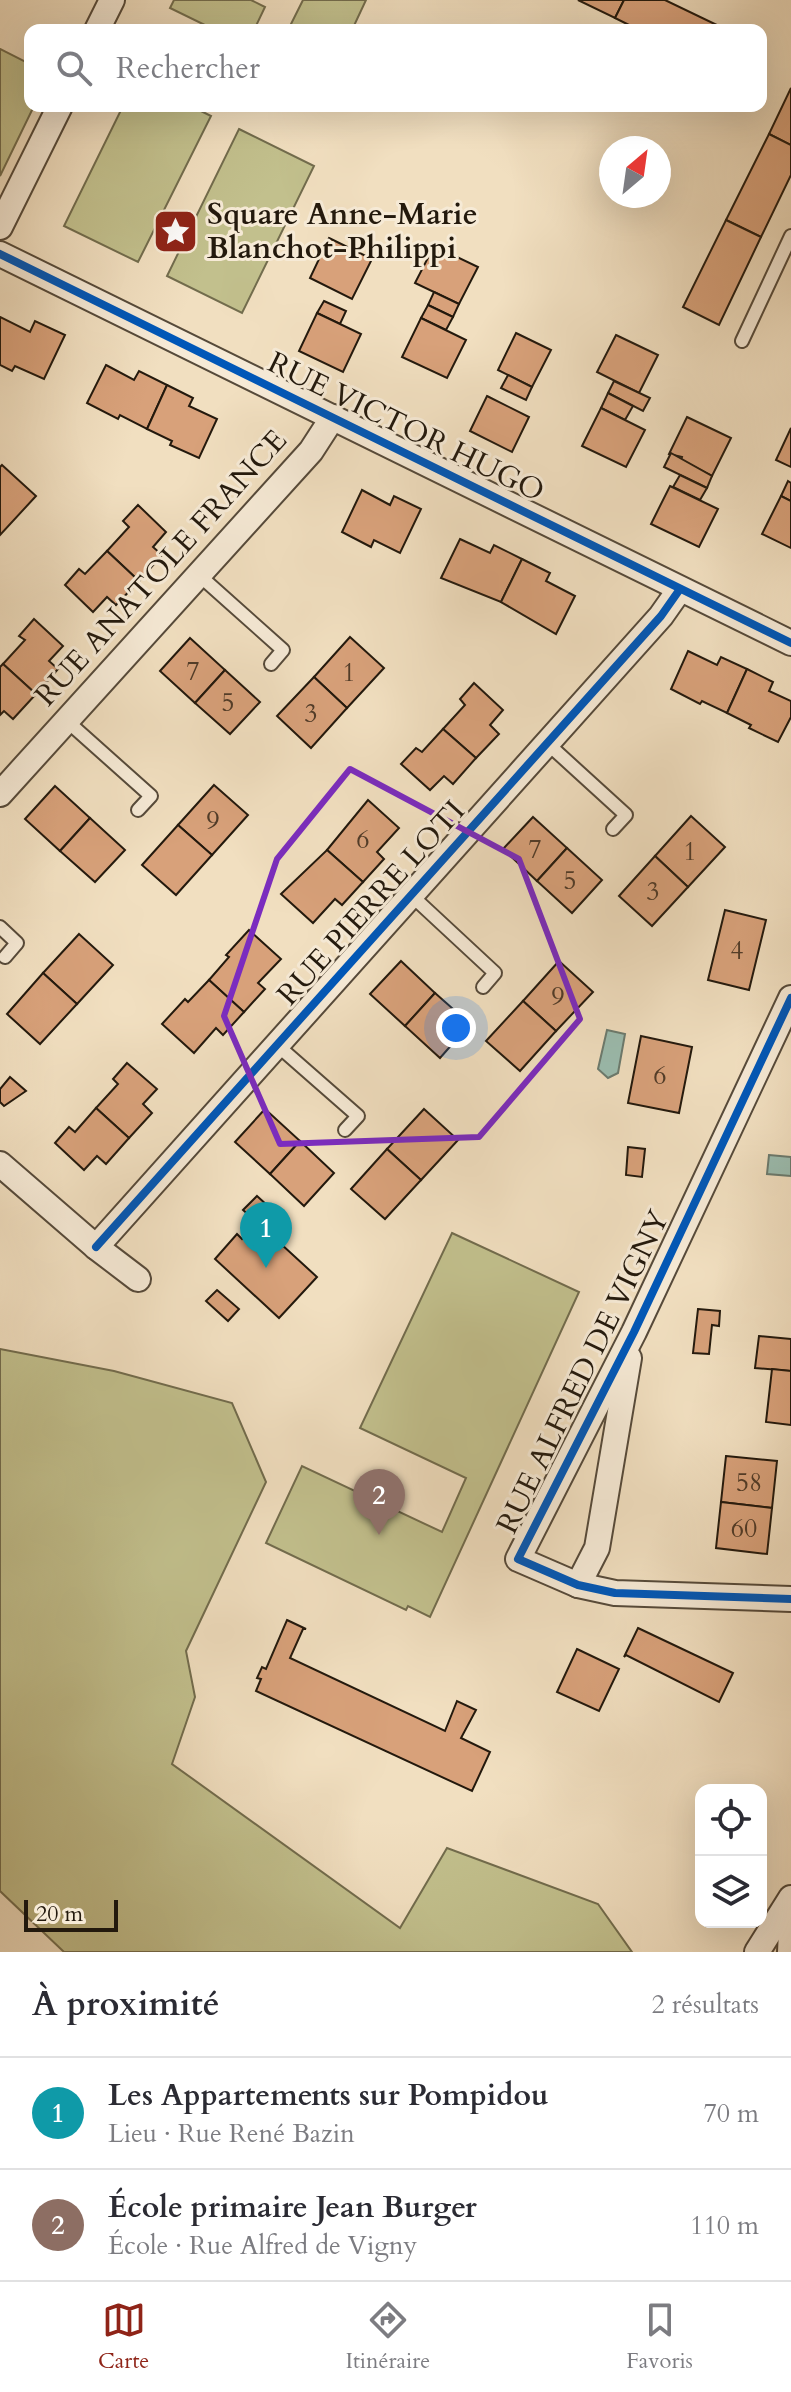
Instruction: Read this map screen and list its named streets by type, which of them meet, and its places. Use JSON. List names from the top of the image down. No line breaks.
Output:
{"streets":{"street":["RUE VICTOR HUGO","RUE ANATOLE FRANCE","RUE PIERRE LOTI","RUE ALFRED DE VIGNY"]},"crossings":[["RUE VICTOR HUGO","RUE ANATOLE FRANCE"],["RUE VICTOR HUGO","RUE PIERRE LOTI"]],"places":{"place":["Square Anne-Marie Blanchot-Philippi"]},"house_numbers":["7","1","5","3","9","6","7","1","5","3","4","9","6","58","60"],"scale_bar":"20 m","north":"top right","page":{"search":"Rechercher","pins":["1","2"],"scale":"20 m","heading":["À proximité","2 résultats"],"list":[{"mark":"1","name":"Les Appartements sur Pompidou","note":"Lieu · Rue René Bazin","value":"70 m"},{"mark":"2","name":"École primaire Jean Burger","note":"École · Rue Alfred de Vigny","value":"110 m"}],"nav":["Carte","Itinéraire","Favoris"]}}
